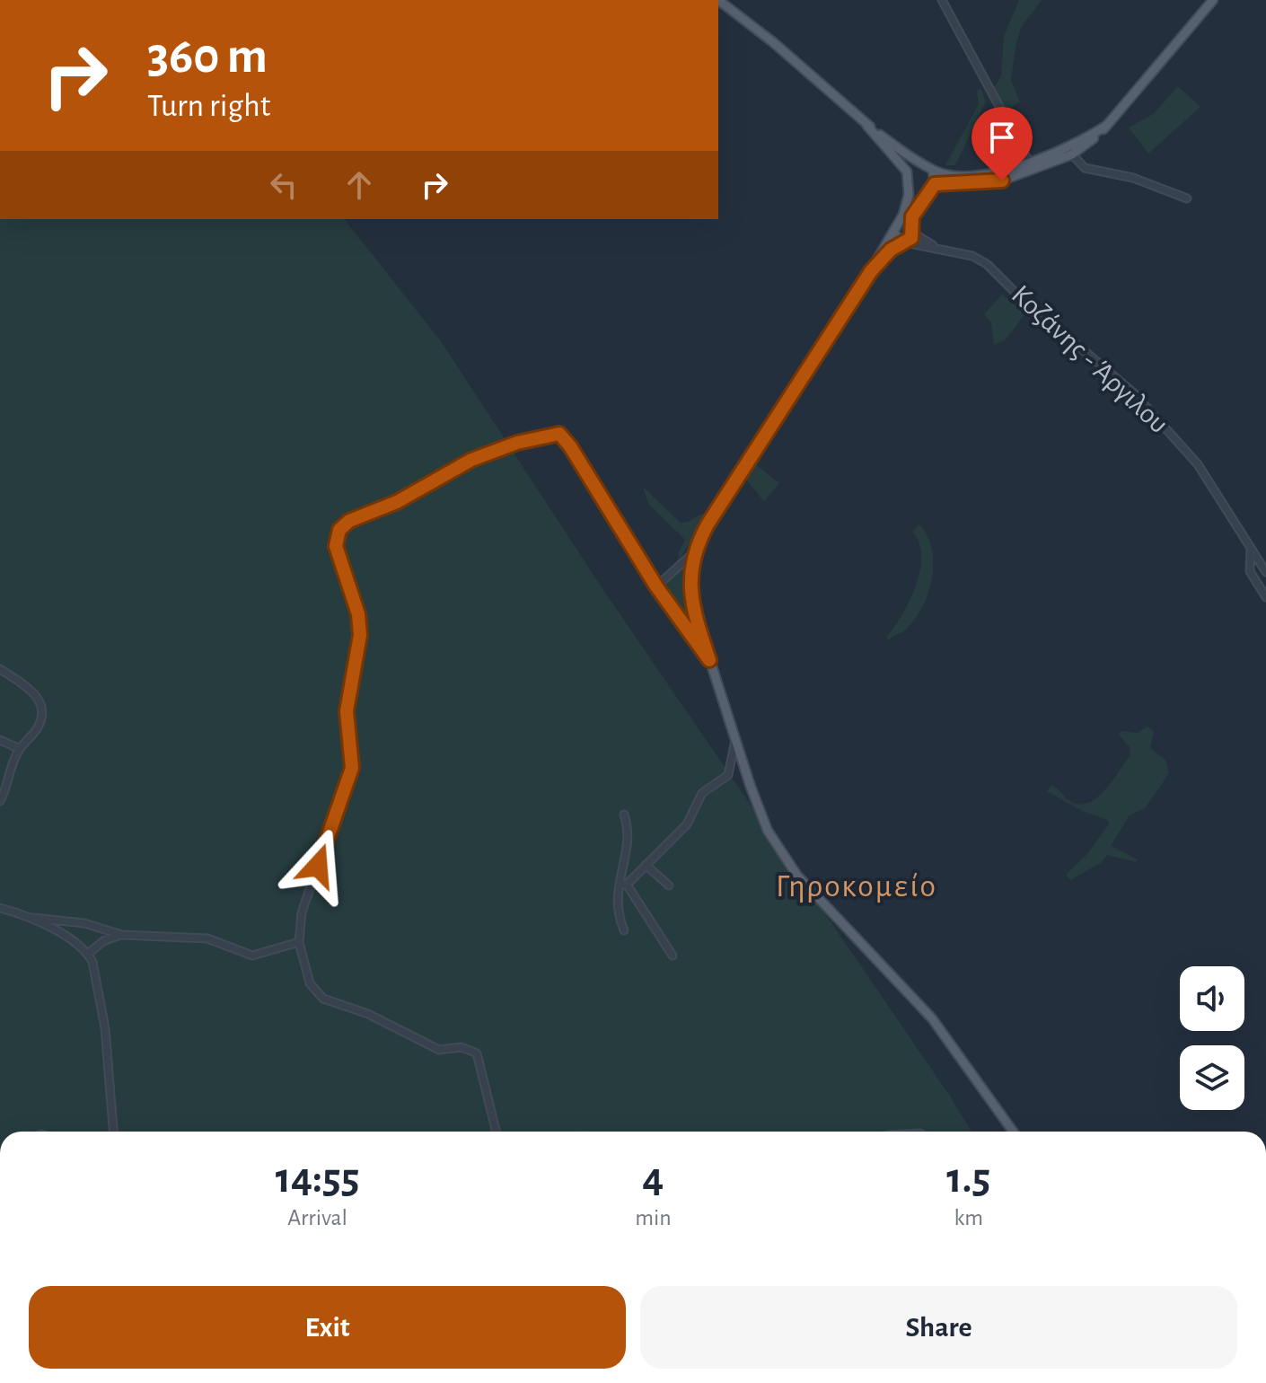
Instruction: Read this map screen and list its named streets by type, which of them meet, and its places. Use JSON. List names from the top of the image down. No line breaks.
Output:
{"streets":{"street":["Κοζάνης - Άργιλου"]},"districts":["Γηροκομείο"],"page":{"turn":["360 m","Turn right"],"eta":["14:55","Arrival","4","min","1.5","km"],"buttons":["Exit","Share"]}}
